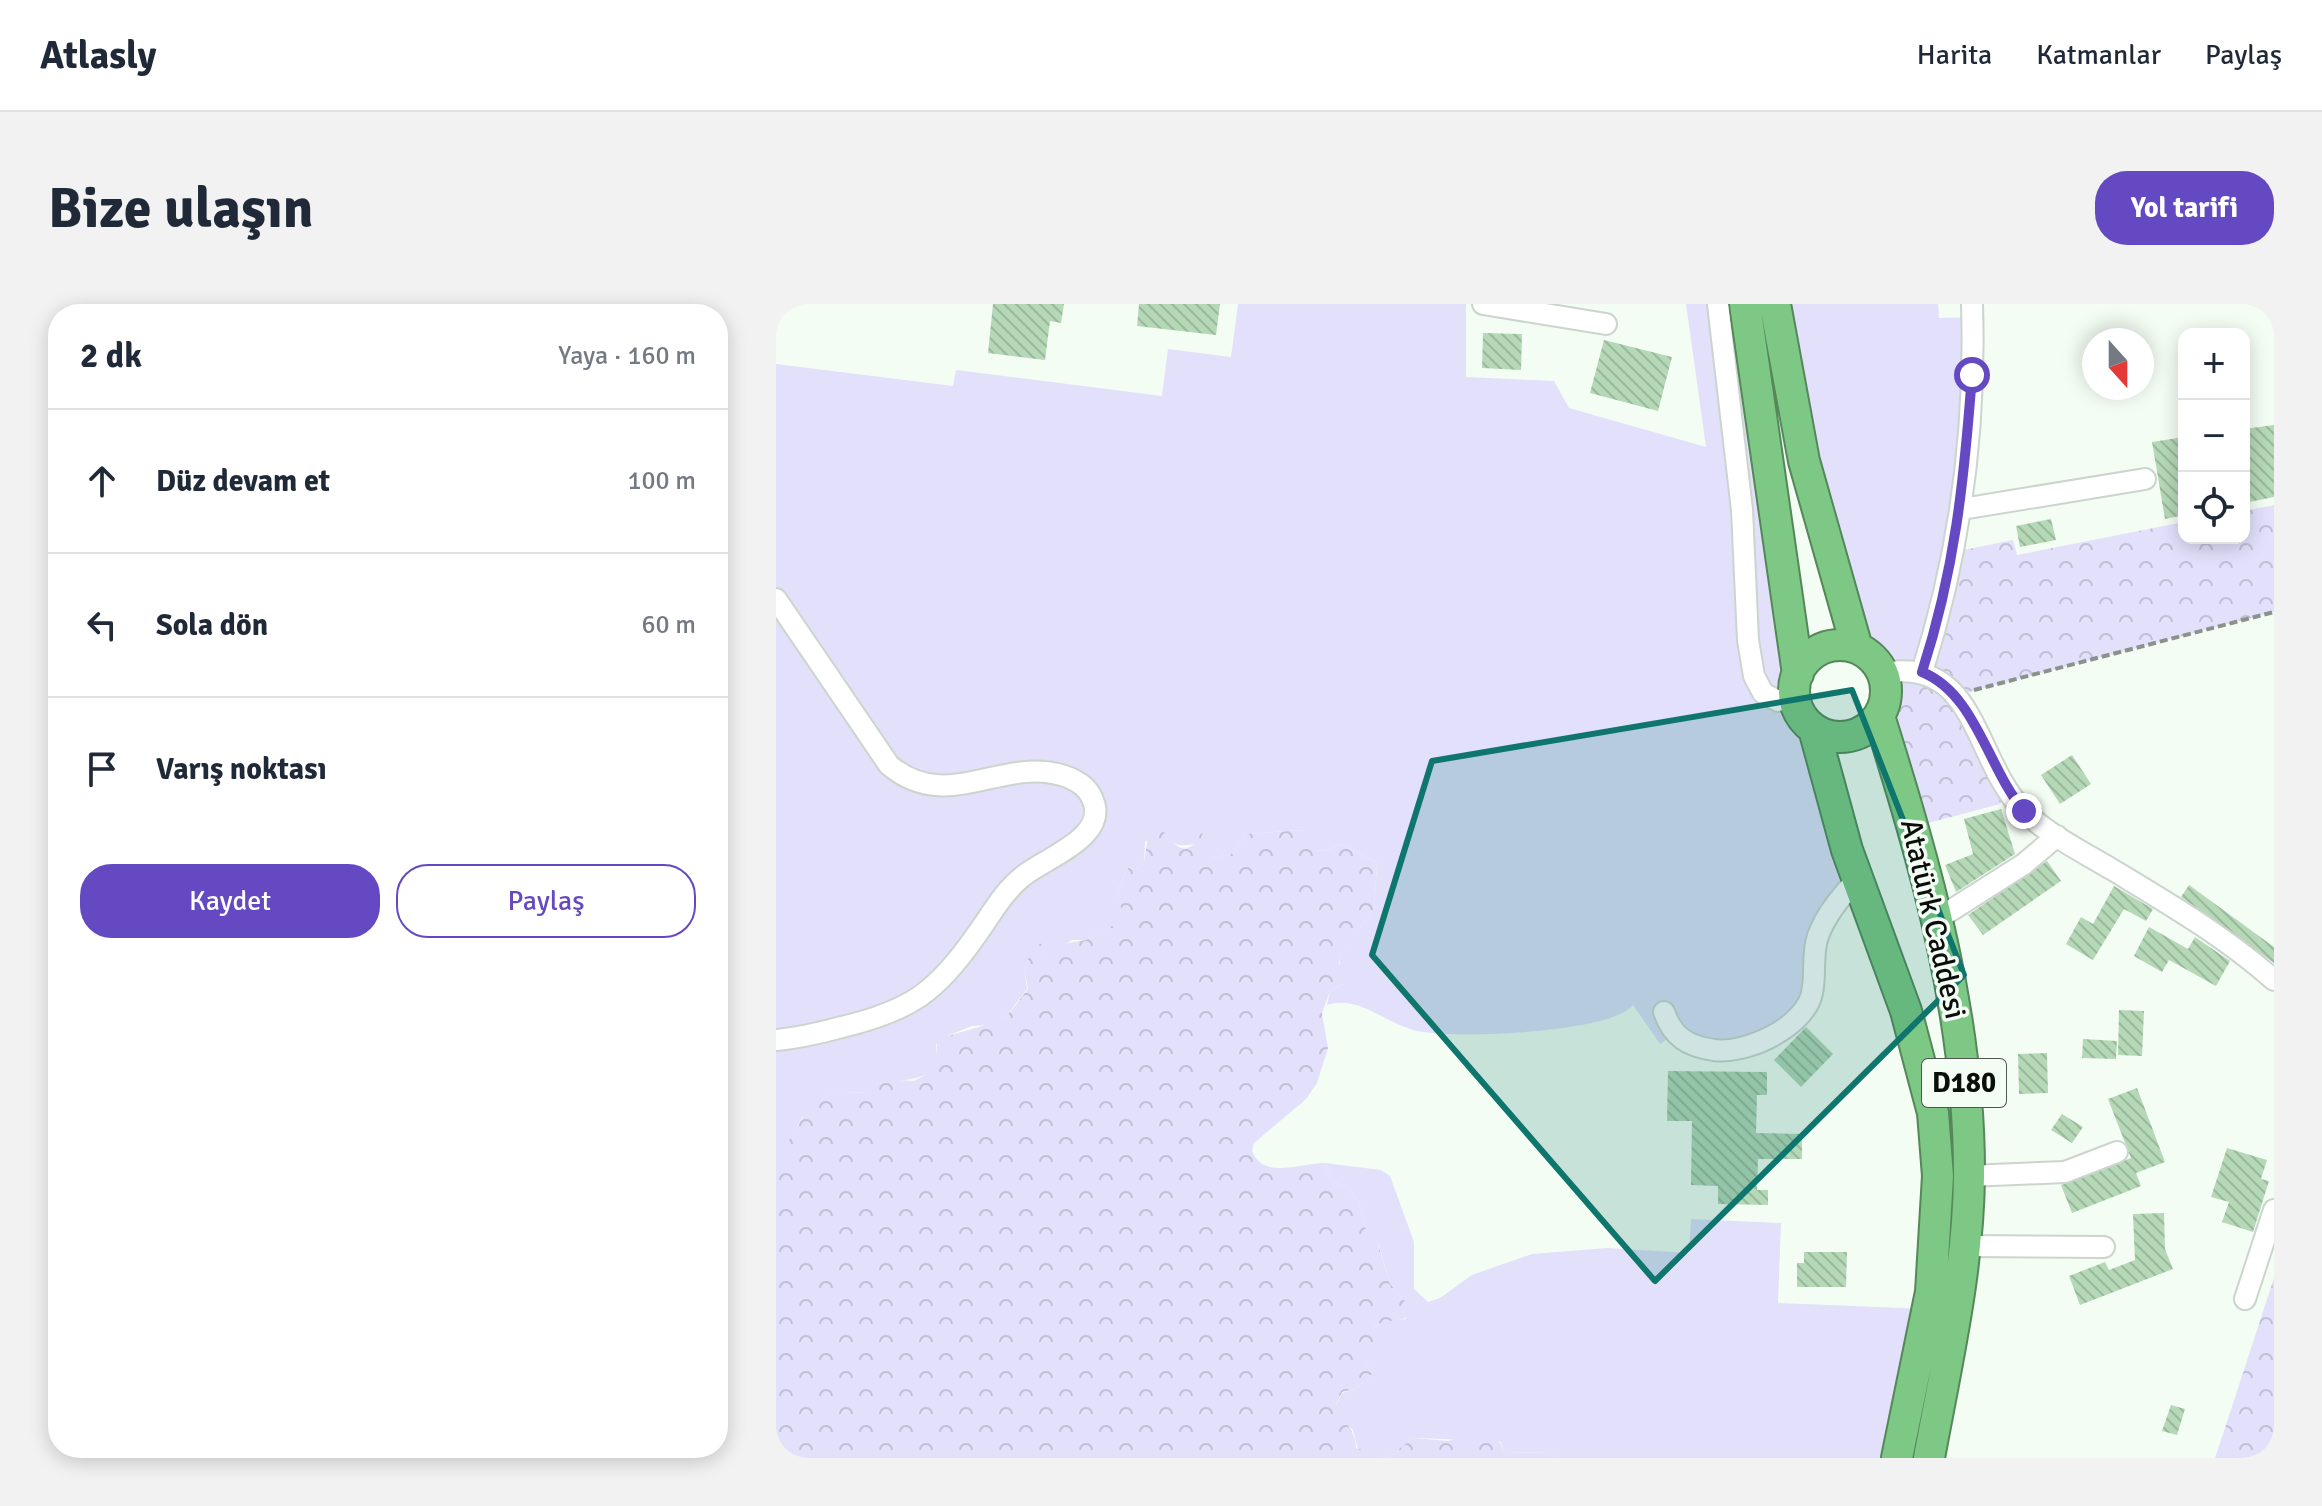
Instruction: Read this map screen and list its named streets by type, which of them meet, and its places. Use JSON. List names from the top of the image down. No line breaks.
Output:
{"streets":{"highway":["Atatürk Caddesi","D180"]},"north":"bottom","page":{"header":"Atlasly","nav":["Harita","Katmanlar","Paylaş"],"buttons":["Yol tarifi",["Kaydet","Paylaş"]],"title":"Bize ulaşın","heading":["2 dk","Yaya · 160 m"],"map_buttons":["+","−"],"list":[["Düz devam et","100 m"],["Sola dön","60 m"],"Varış noktası"]}}
